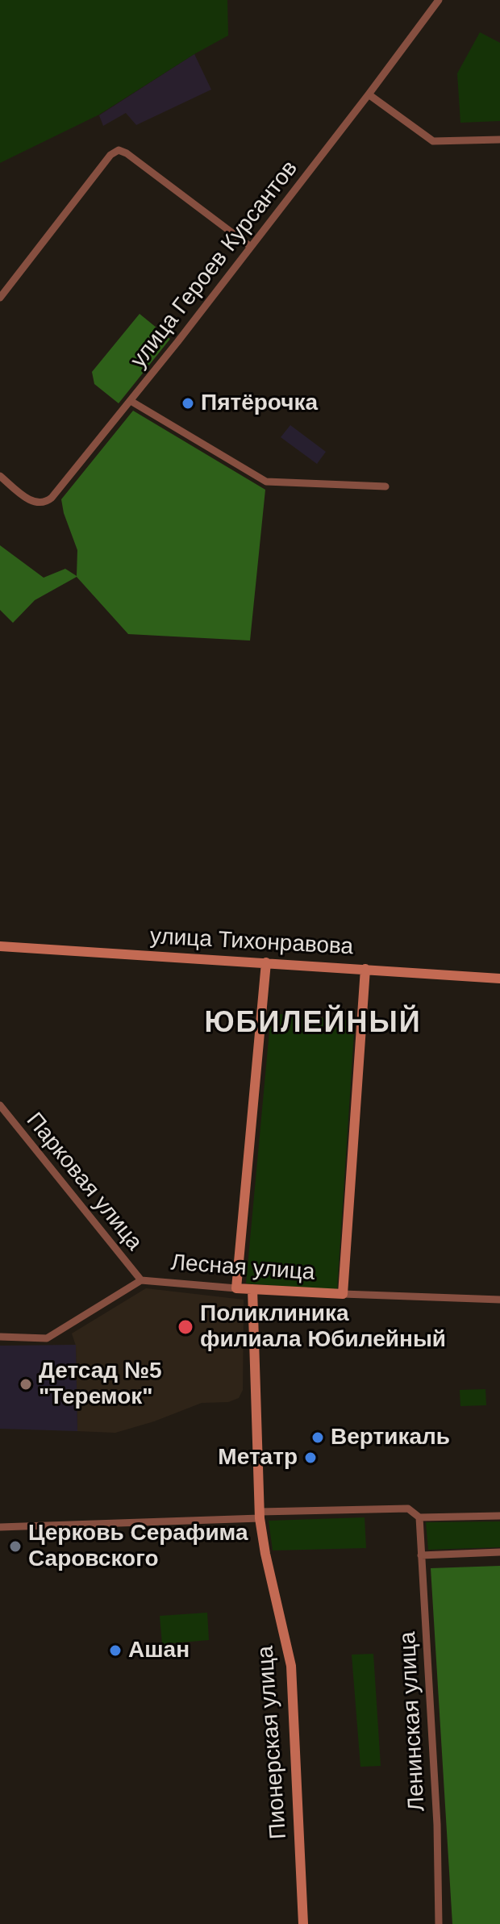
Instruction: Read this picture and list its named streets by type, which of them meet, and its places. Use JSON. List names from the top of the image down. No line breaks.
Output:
{"streets":{"street":["улица Героев Курсантов","улица Тихонравова","Парковая улица","Лесная улица","Ленинская улица","Пионерская улица"]},"crossings":[["Парковая улица","Лесная улица"],["Лесная улица","Пионерская улица"]],"districts":["ЮБИЛЕЙНЫЙ"],"places":["Пятёрочка","Поликлиника филиала Юбилейный","Детсад №5 \"Теремок\"","Вертикаль","Метатр","Церковь Серафима Саровского","Ашан"]}
